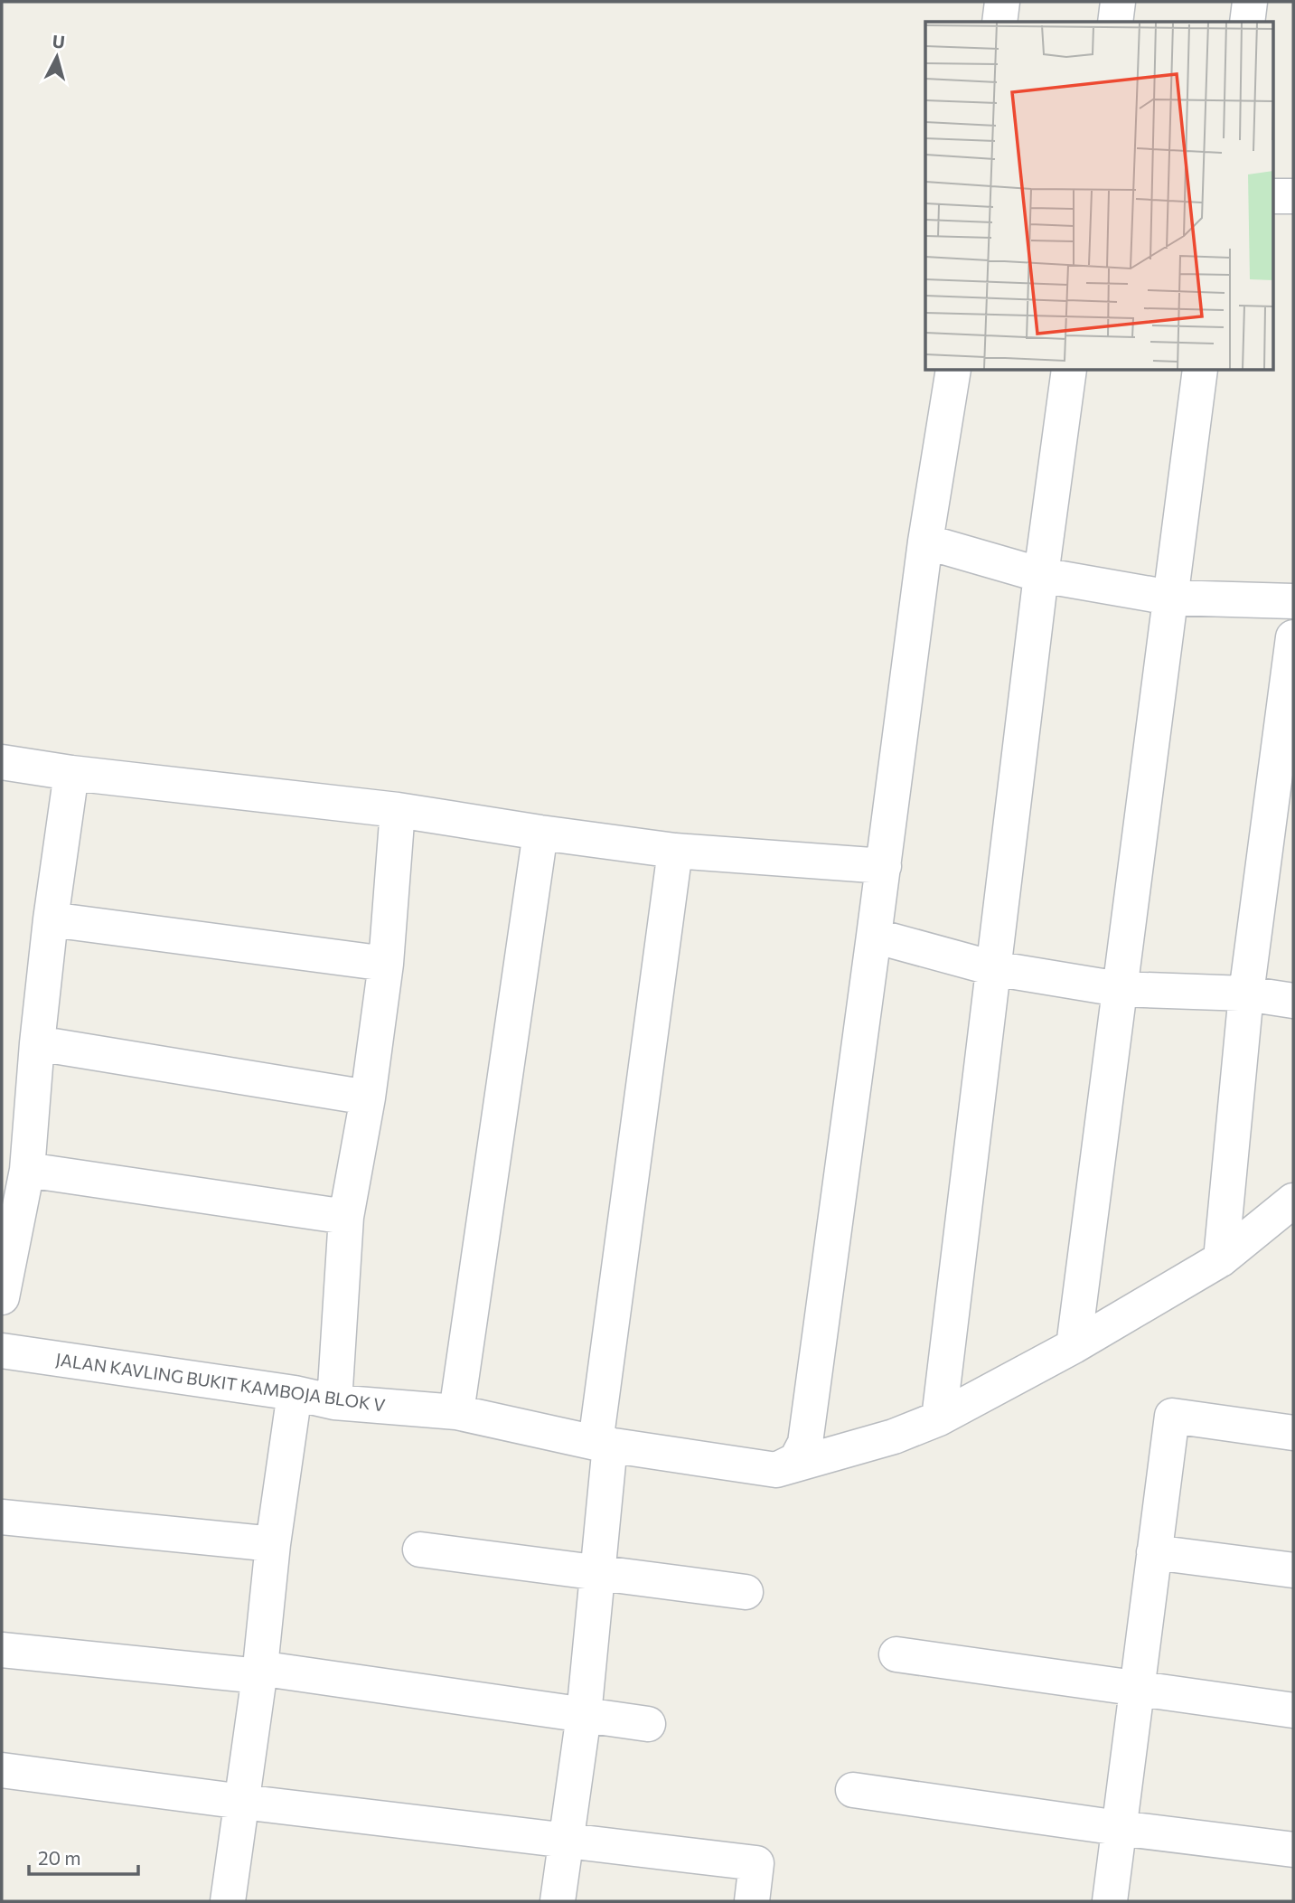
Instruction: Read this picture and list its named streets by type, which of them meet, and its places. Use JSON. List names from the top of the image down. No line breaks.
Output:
{"streets":{"street":["JALAN KAVLING BUKIT KAMBOJA BLOK V"]},"scale_bar":"20 m","north":"top"}
